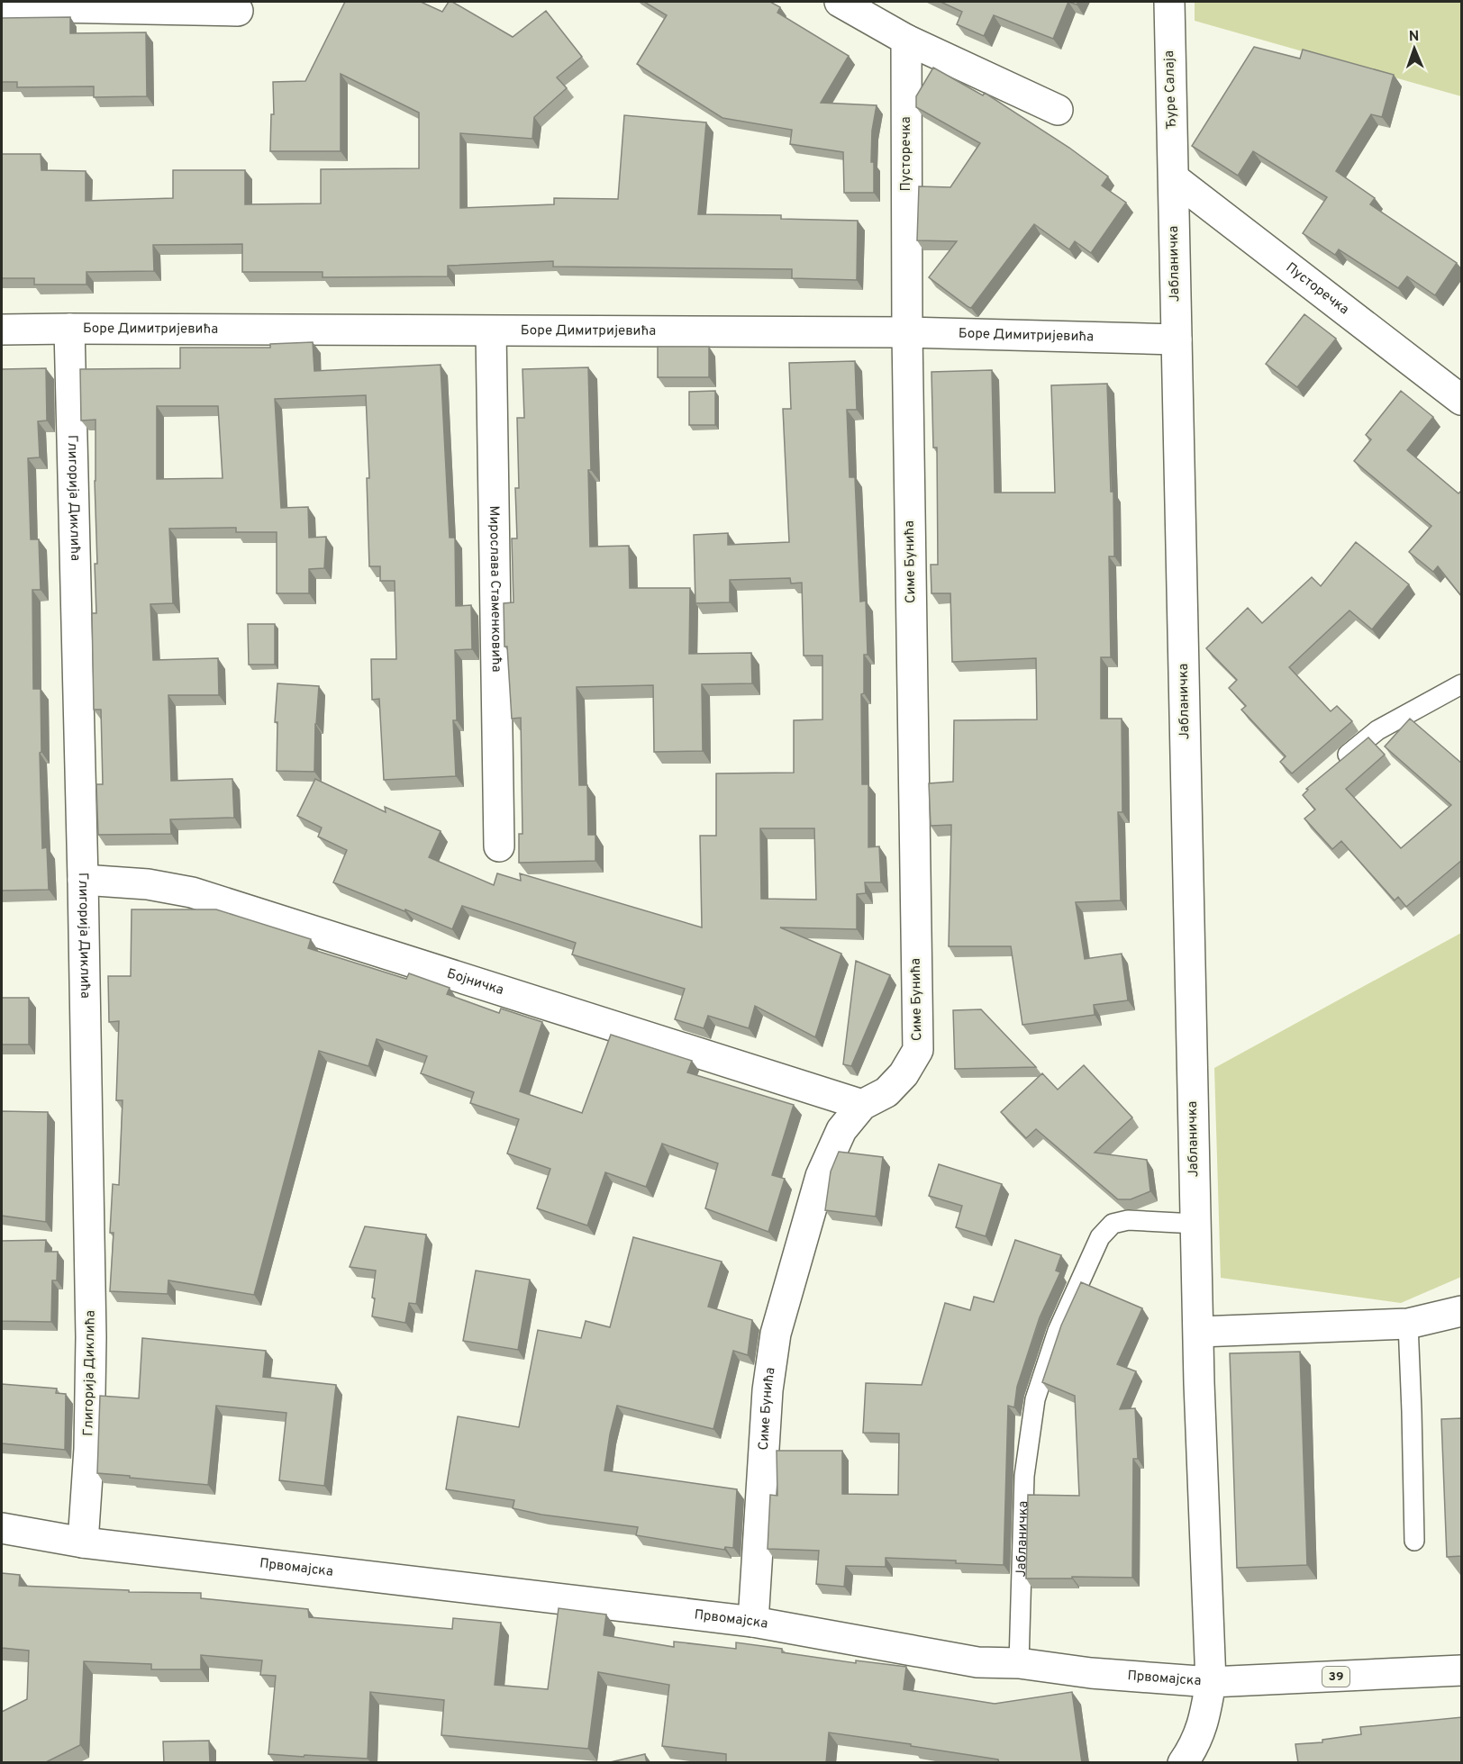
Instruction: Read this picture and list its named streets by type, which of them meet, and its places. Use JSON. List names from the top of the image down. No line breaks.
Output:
{"streets":{"street":["Ђуре Салаја","Пусторечка","Јабланичка","Боре Димитријевића","Глигорија Диклића","Симе Бунића","Мирослава Стаменковића","Бојничка","Првомајска","39"]},"crossings":[["Ђуре Салаја","Пусторечка"],["Ђуре Салаја","Јабланичка"],["Пусторечка","Јабланичка"],["Пусторечка","Боре Димитријевића"],["Пусторечка","Симе Бунића"],["Јабланичка","Боре Димитријевића"],["Јабланичка","Првомајска"],["Боре Димитријевића","Глигорија Диклића"],["Боре Димитријевића","Симе Бунића"],["Боре Димитријевића","Мирослава Стаменковића"],["Глигорија Диклића","Бојничка"],["Глигорија Диклића","Првомајска"],["Симе Бунића","Бојничка"],["Симе Бунића","Првомајска"]],"north":"top"}
